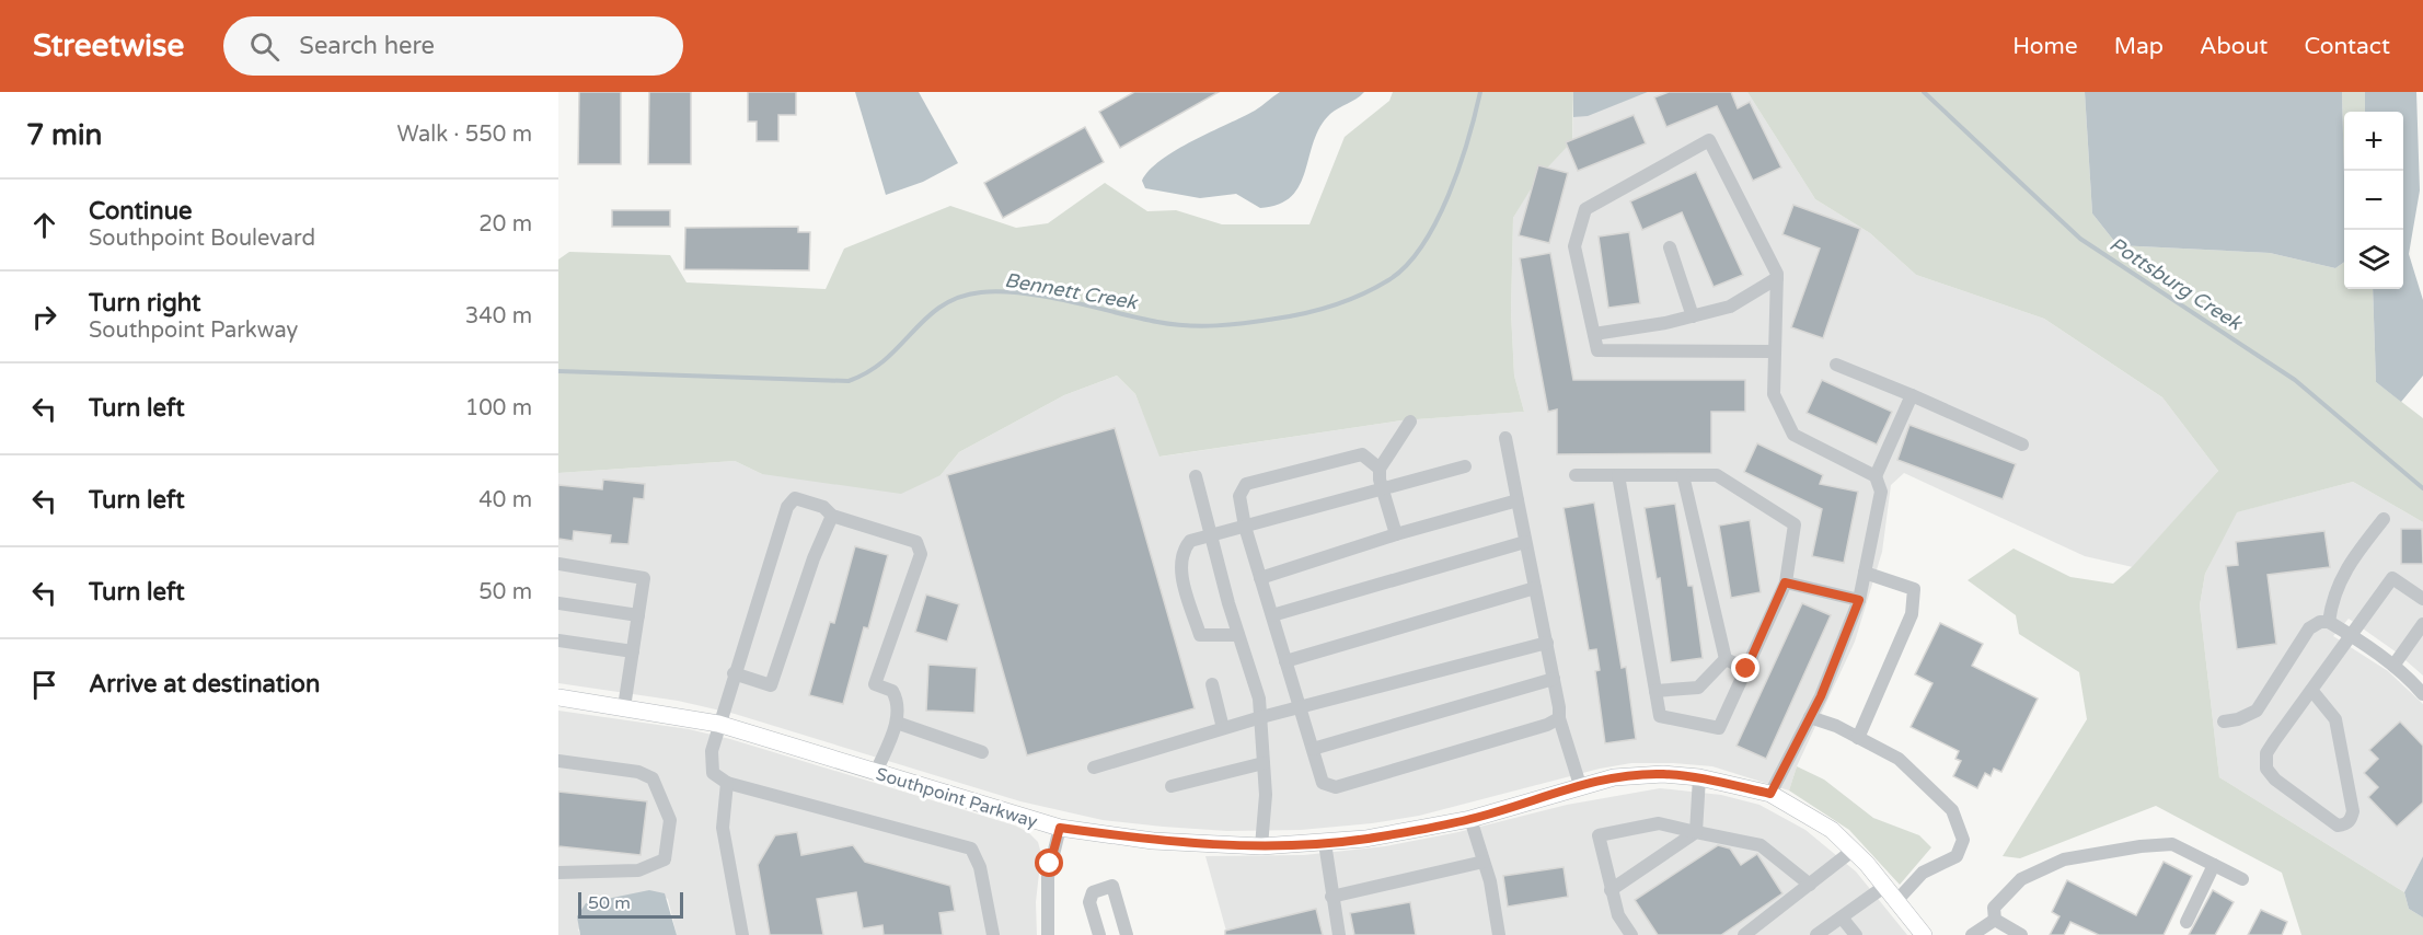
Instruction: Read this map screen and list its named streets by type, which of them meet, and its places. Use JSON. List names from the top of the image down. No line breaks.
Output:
{"streets":{"main road":["Southpoint Parkway"]},"water":["Pottsburg Creek","Bennett Creek"],"scale_bar":"50 m","page":{"header":"Streetwise","search":"Search here","nav":["Home","Map","About","Contact"],"heading":["7 min","Walk · 550 m"],"map_buttons":["+","−"],"list":[["Continue","Southpoint Boulevard","20 m"],["Turn right","Southpoint Parkway","340 m"],["Turn left","100 m"],["Turn left","40 m"],["Turn left","50 m"],"Arrive at destination"],"scale":"50 m"}}
